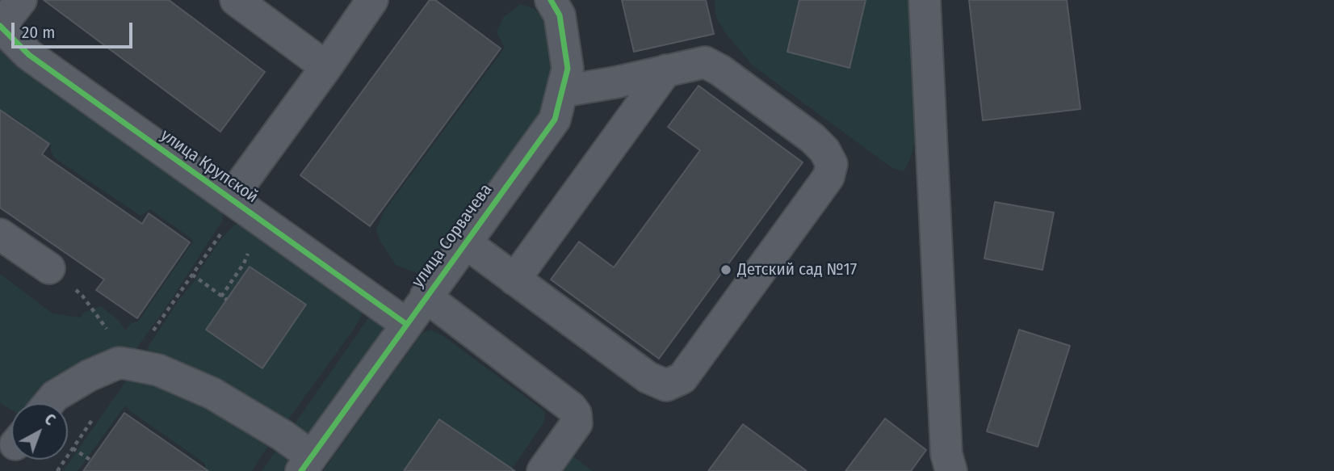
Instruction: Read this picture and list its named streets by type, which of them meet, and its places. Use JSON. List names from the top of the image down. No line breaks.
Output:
{"streets":{"street":["улица Крупской","улица Сорвачева"]},"crossings":[["улица Крупской","улица Сорвачева"]],"places":["Детский сад №17"],"scale_bar":"20 m","north":"top right"}
